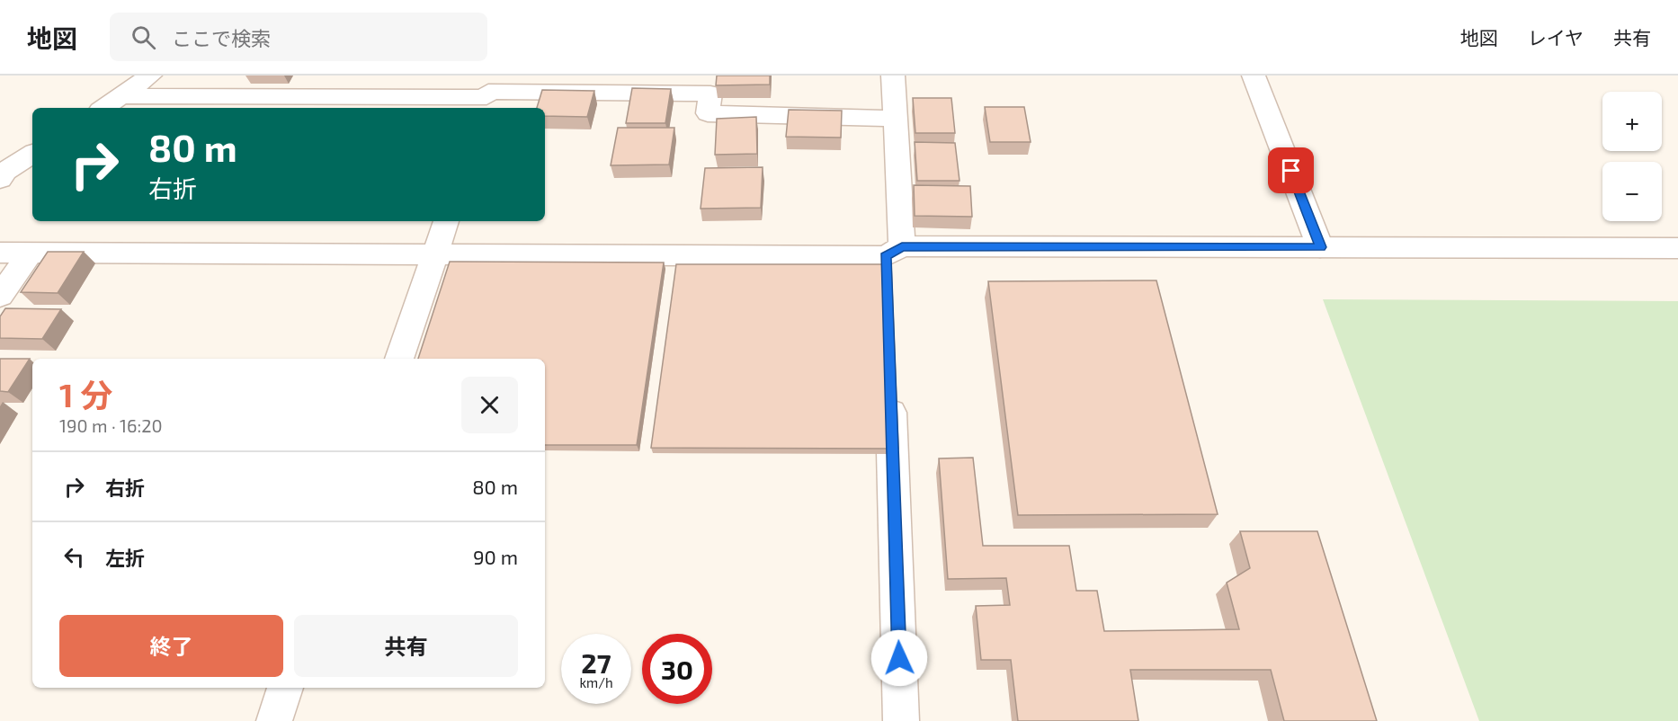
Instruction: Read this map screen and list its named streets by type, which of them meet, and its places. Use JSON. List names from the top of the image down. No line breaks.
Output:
{"page":{"header":"地図","search":"ここで検索","nav":["地図","レイヤ","共有"],"map_buttons":["+","−"],"turn":["80 m","右折"],"heading":["1 分","190 m · 16:20"],"list":[{"name":"右折","value":"80 m"},{"name":"左折","value":"90 m"}],"buttons":["終了","共有"],"speed":"27 km/h","limit":"30"}}
